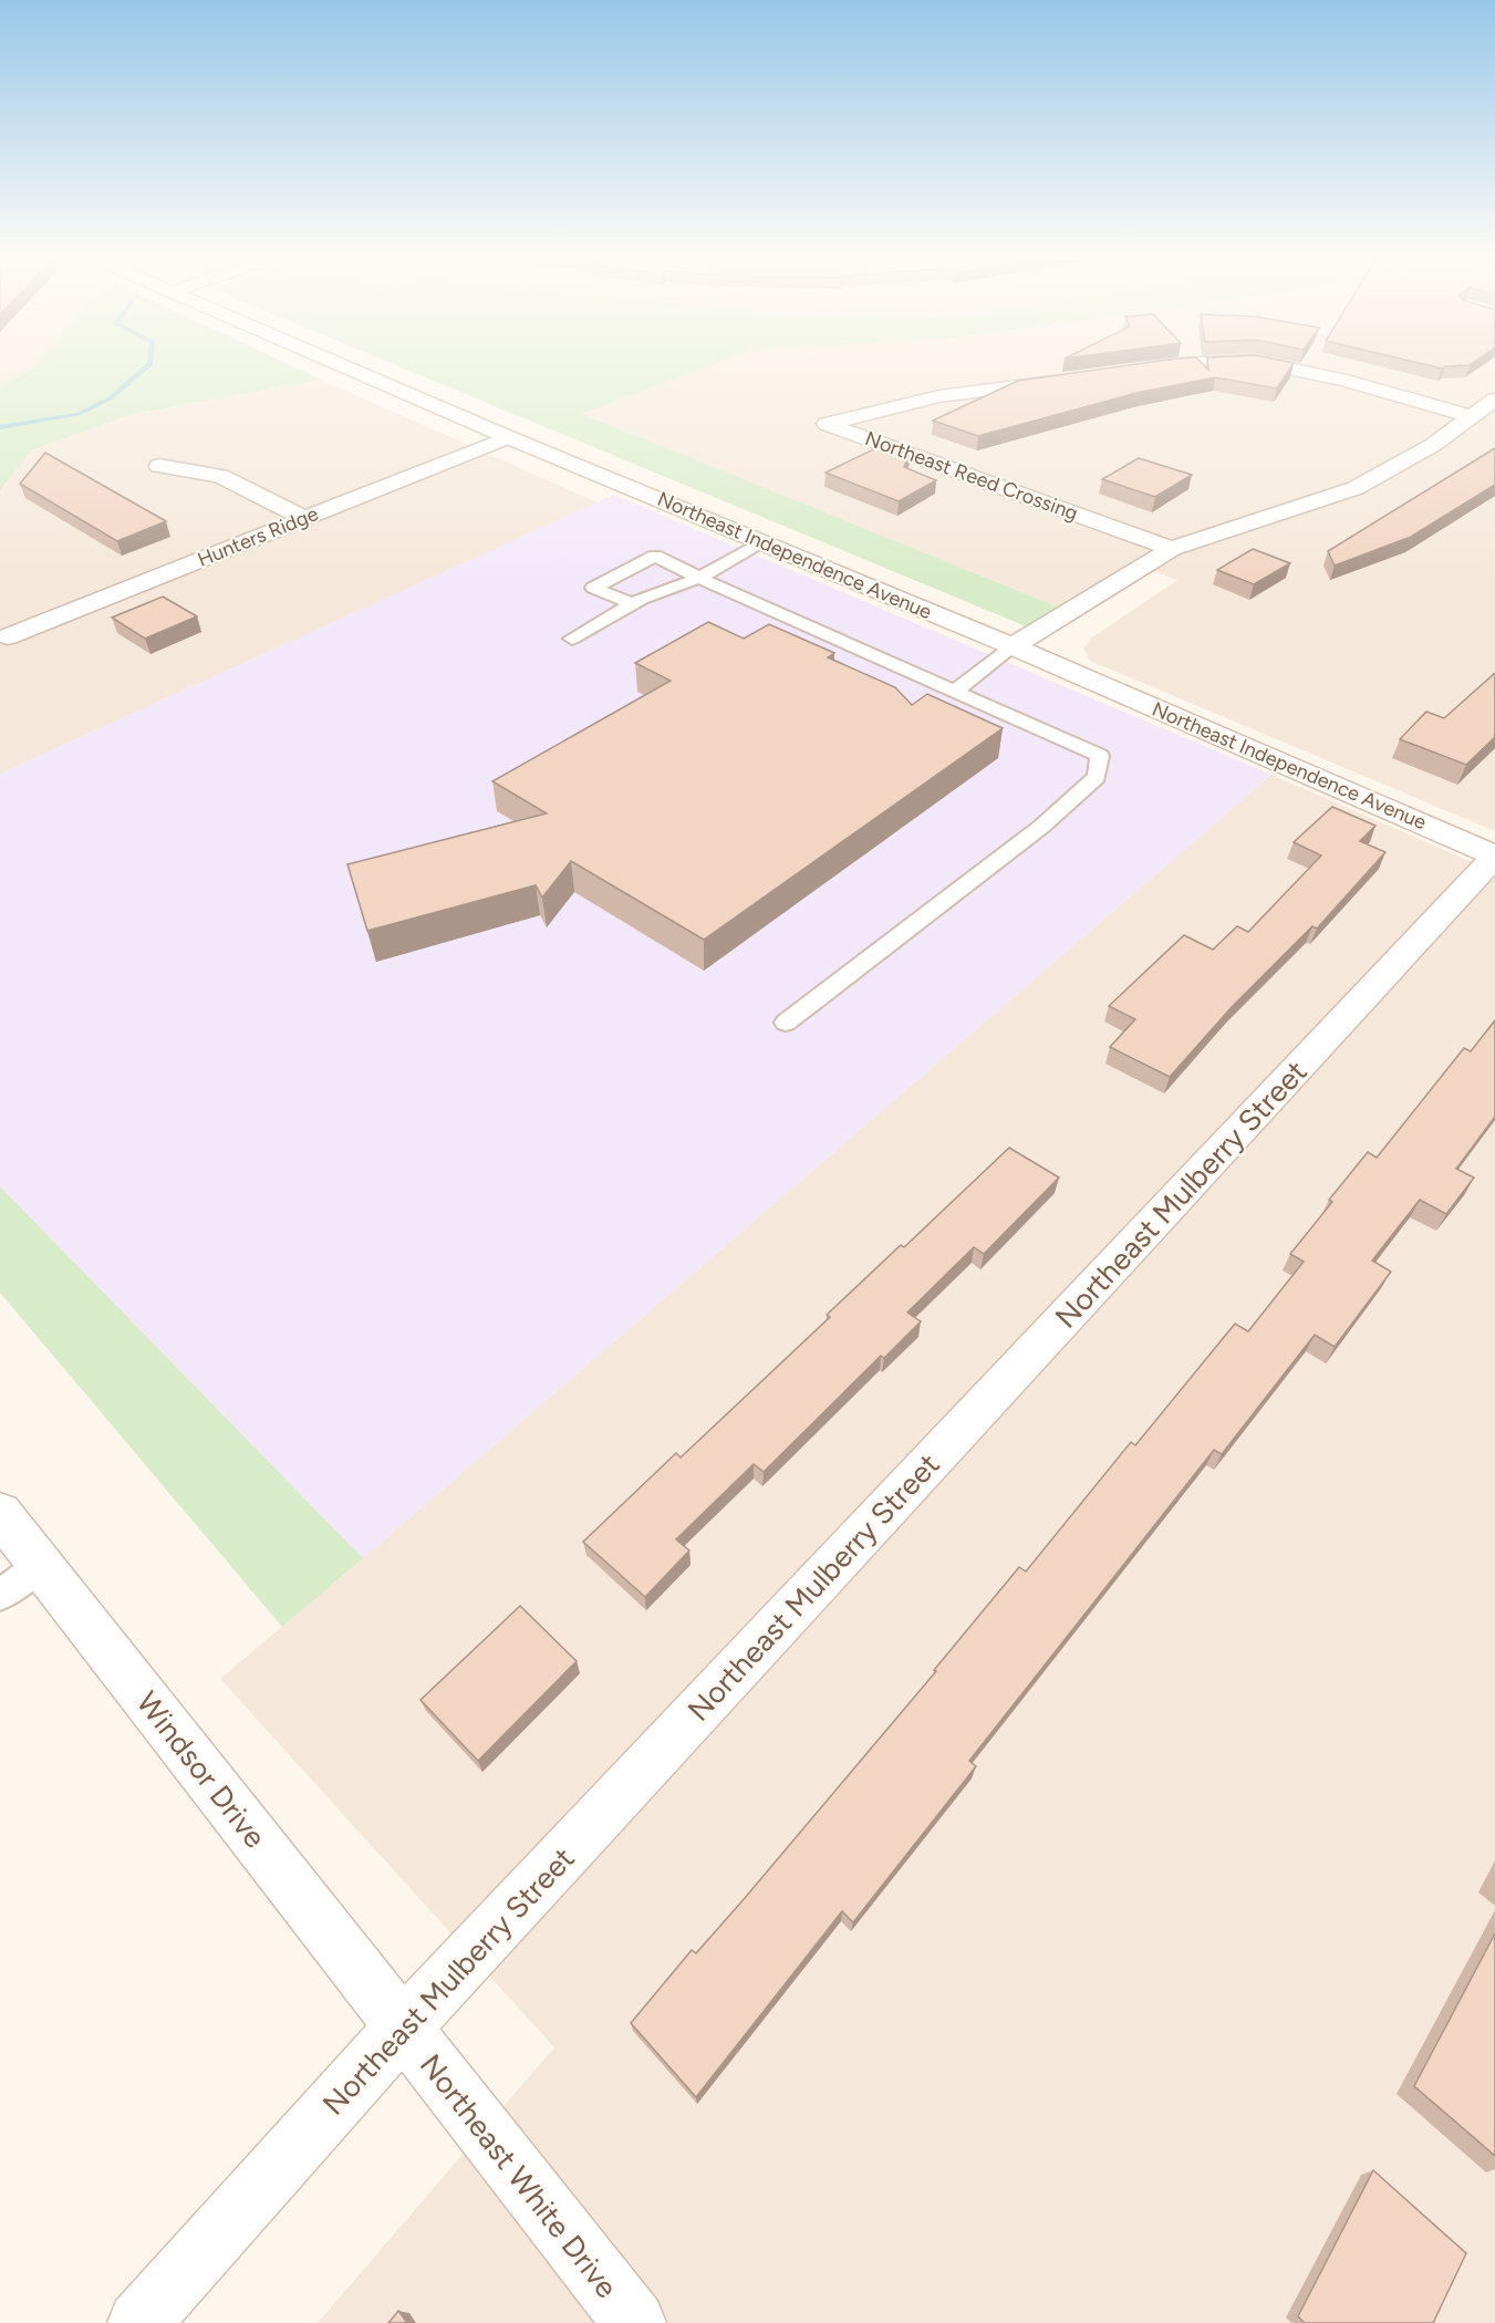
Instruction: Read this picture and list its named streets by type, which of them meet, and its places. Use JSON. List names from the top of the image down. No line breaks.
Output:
{"streets":{"street":["Northeast Reed Crossing","Hunters Ridge","Northeast Independence Avenue","Northeast Mulberry Street","Windsor Drive","Northeast White Drive"]},"crossings":[["Hunters Ridge","Northeast Independence Avenue"],["Northeast Independence Avenue","Northeast Mulberry Street"],["Northeast Mulberry Street","Windsor Drive"],["Northeast Mulberry Street","Northeast White Drive"],["Windsor Drive","Northeast White Drive"]]}
